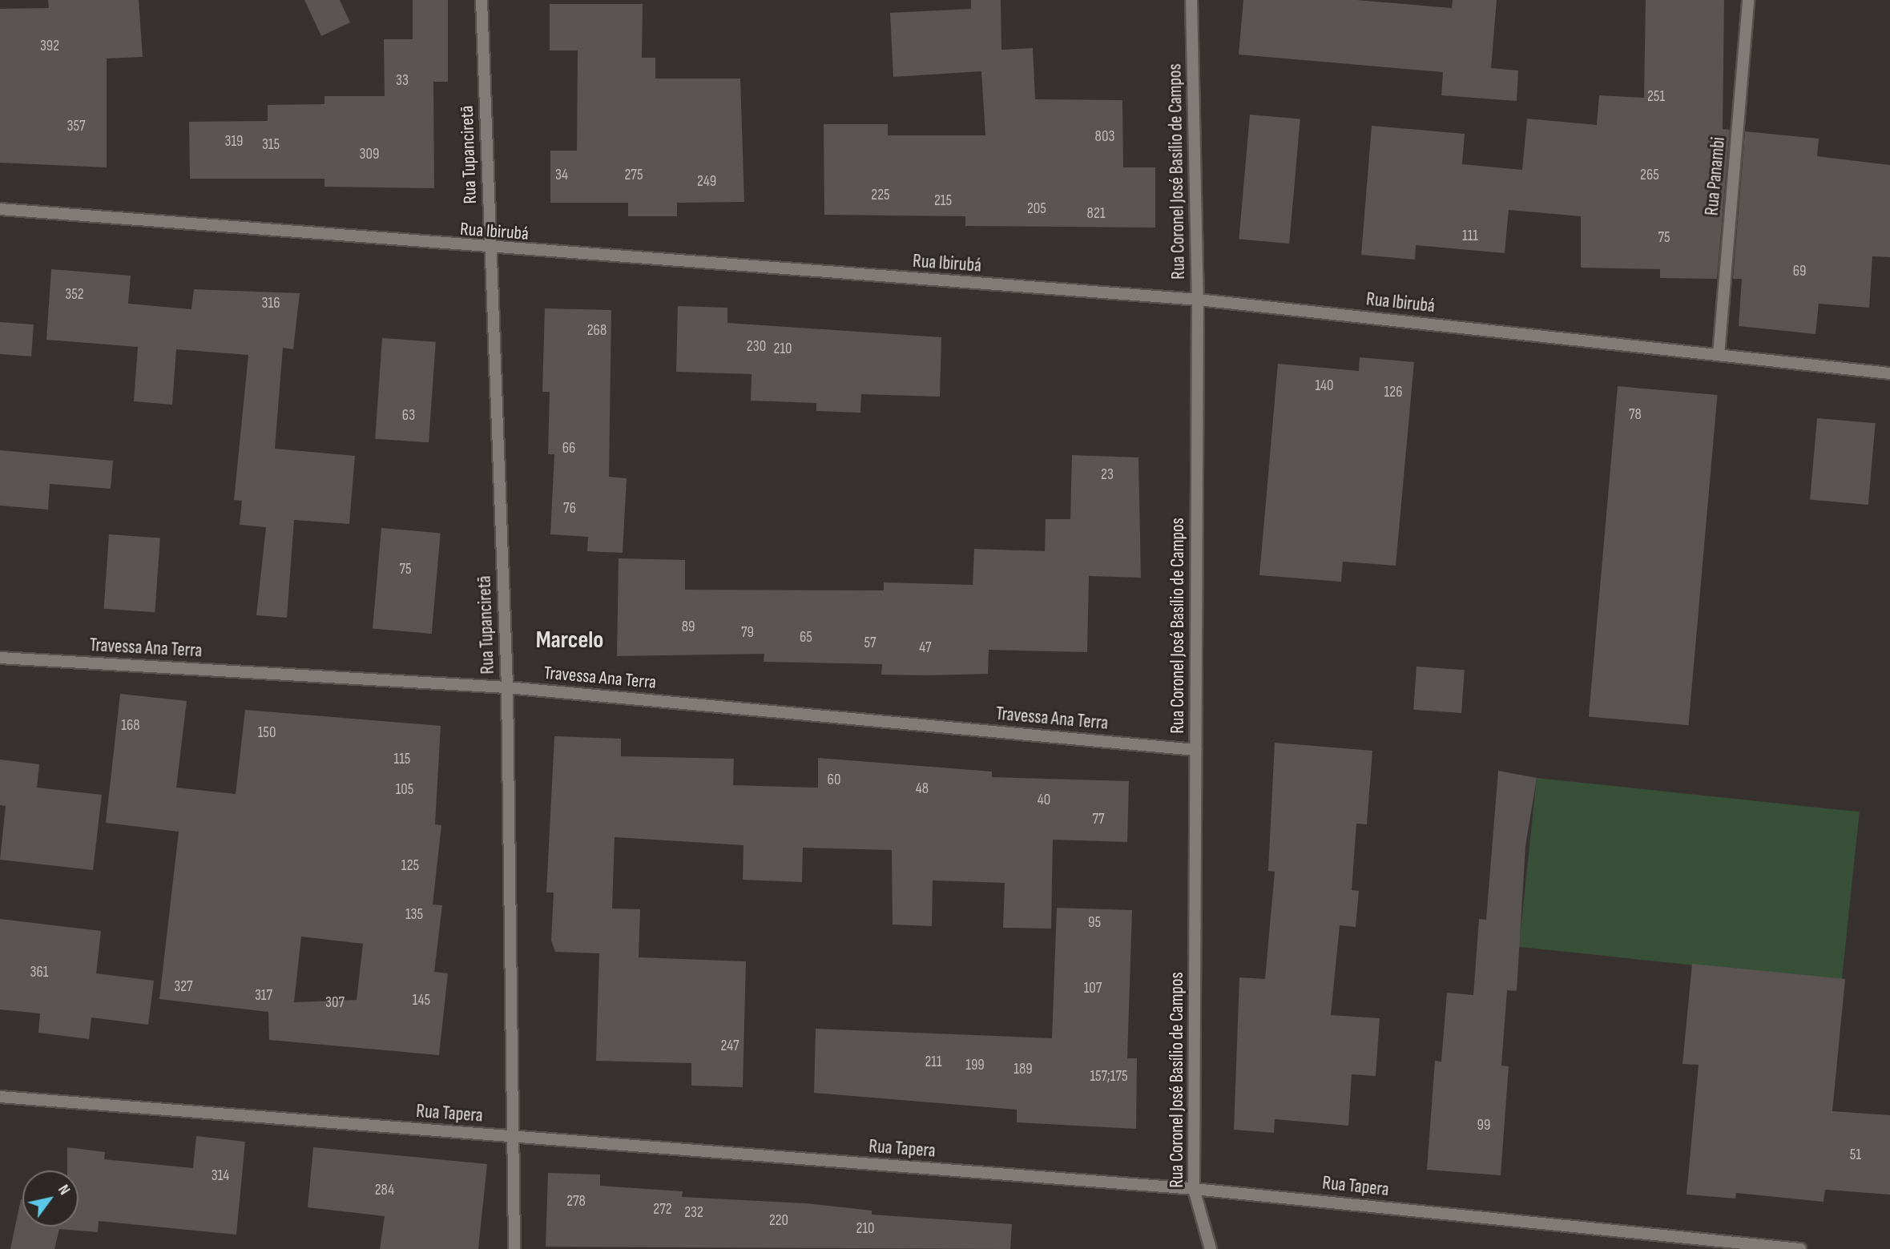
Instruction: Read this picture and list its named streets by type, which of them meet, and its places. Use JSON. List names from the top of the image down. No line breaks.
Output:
{"streets":{"street":["Rua Tupanciretã","Rua Coronel José Basílio de Campos","Rua Panambi","Rua Ibirubá","Travessa Ana Terra","Rua Tapera"]},"crossings":[["Rua Tupanciretã","Rua Ibirubá"],["Rua Tupanciretã","Travessa Ana Terra"],["Rua Tupanciretã","Rua Tapera"],["Rua Coronel José Basílio de Campos","Rua Ibirubá"],["Rua Coronel José Basílio de Campos","Travessa Ana Terra"],["Rua Coronel José Basílio de Campos","Rua Tapera"],["Rua Panambi","Rua Ibirubá"]],"districts":["Marcelo"],"house_numbers":["392","33","251","357","803","319","315","309","34","275","265","249","225","215","205","821","111","75","69","352","316","268","230","210","140","126","78","63","66","23","76","75","89","79","65","57","47","168","150","115","60","48","105","40","77","125","135","95","361","327","107","317","145","307","247","211","199","189","157;175","99","51","314","284","278","272","232","220","210"],"north":"top right"}
